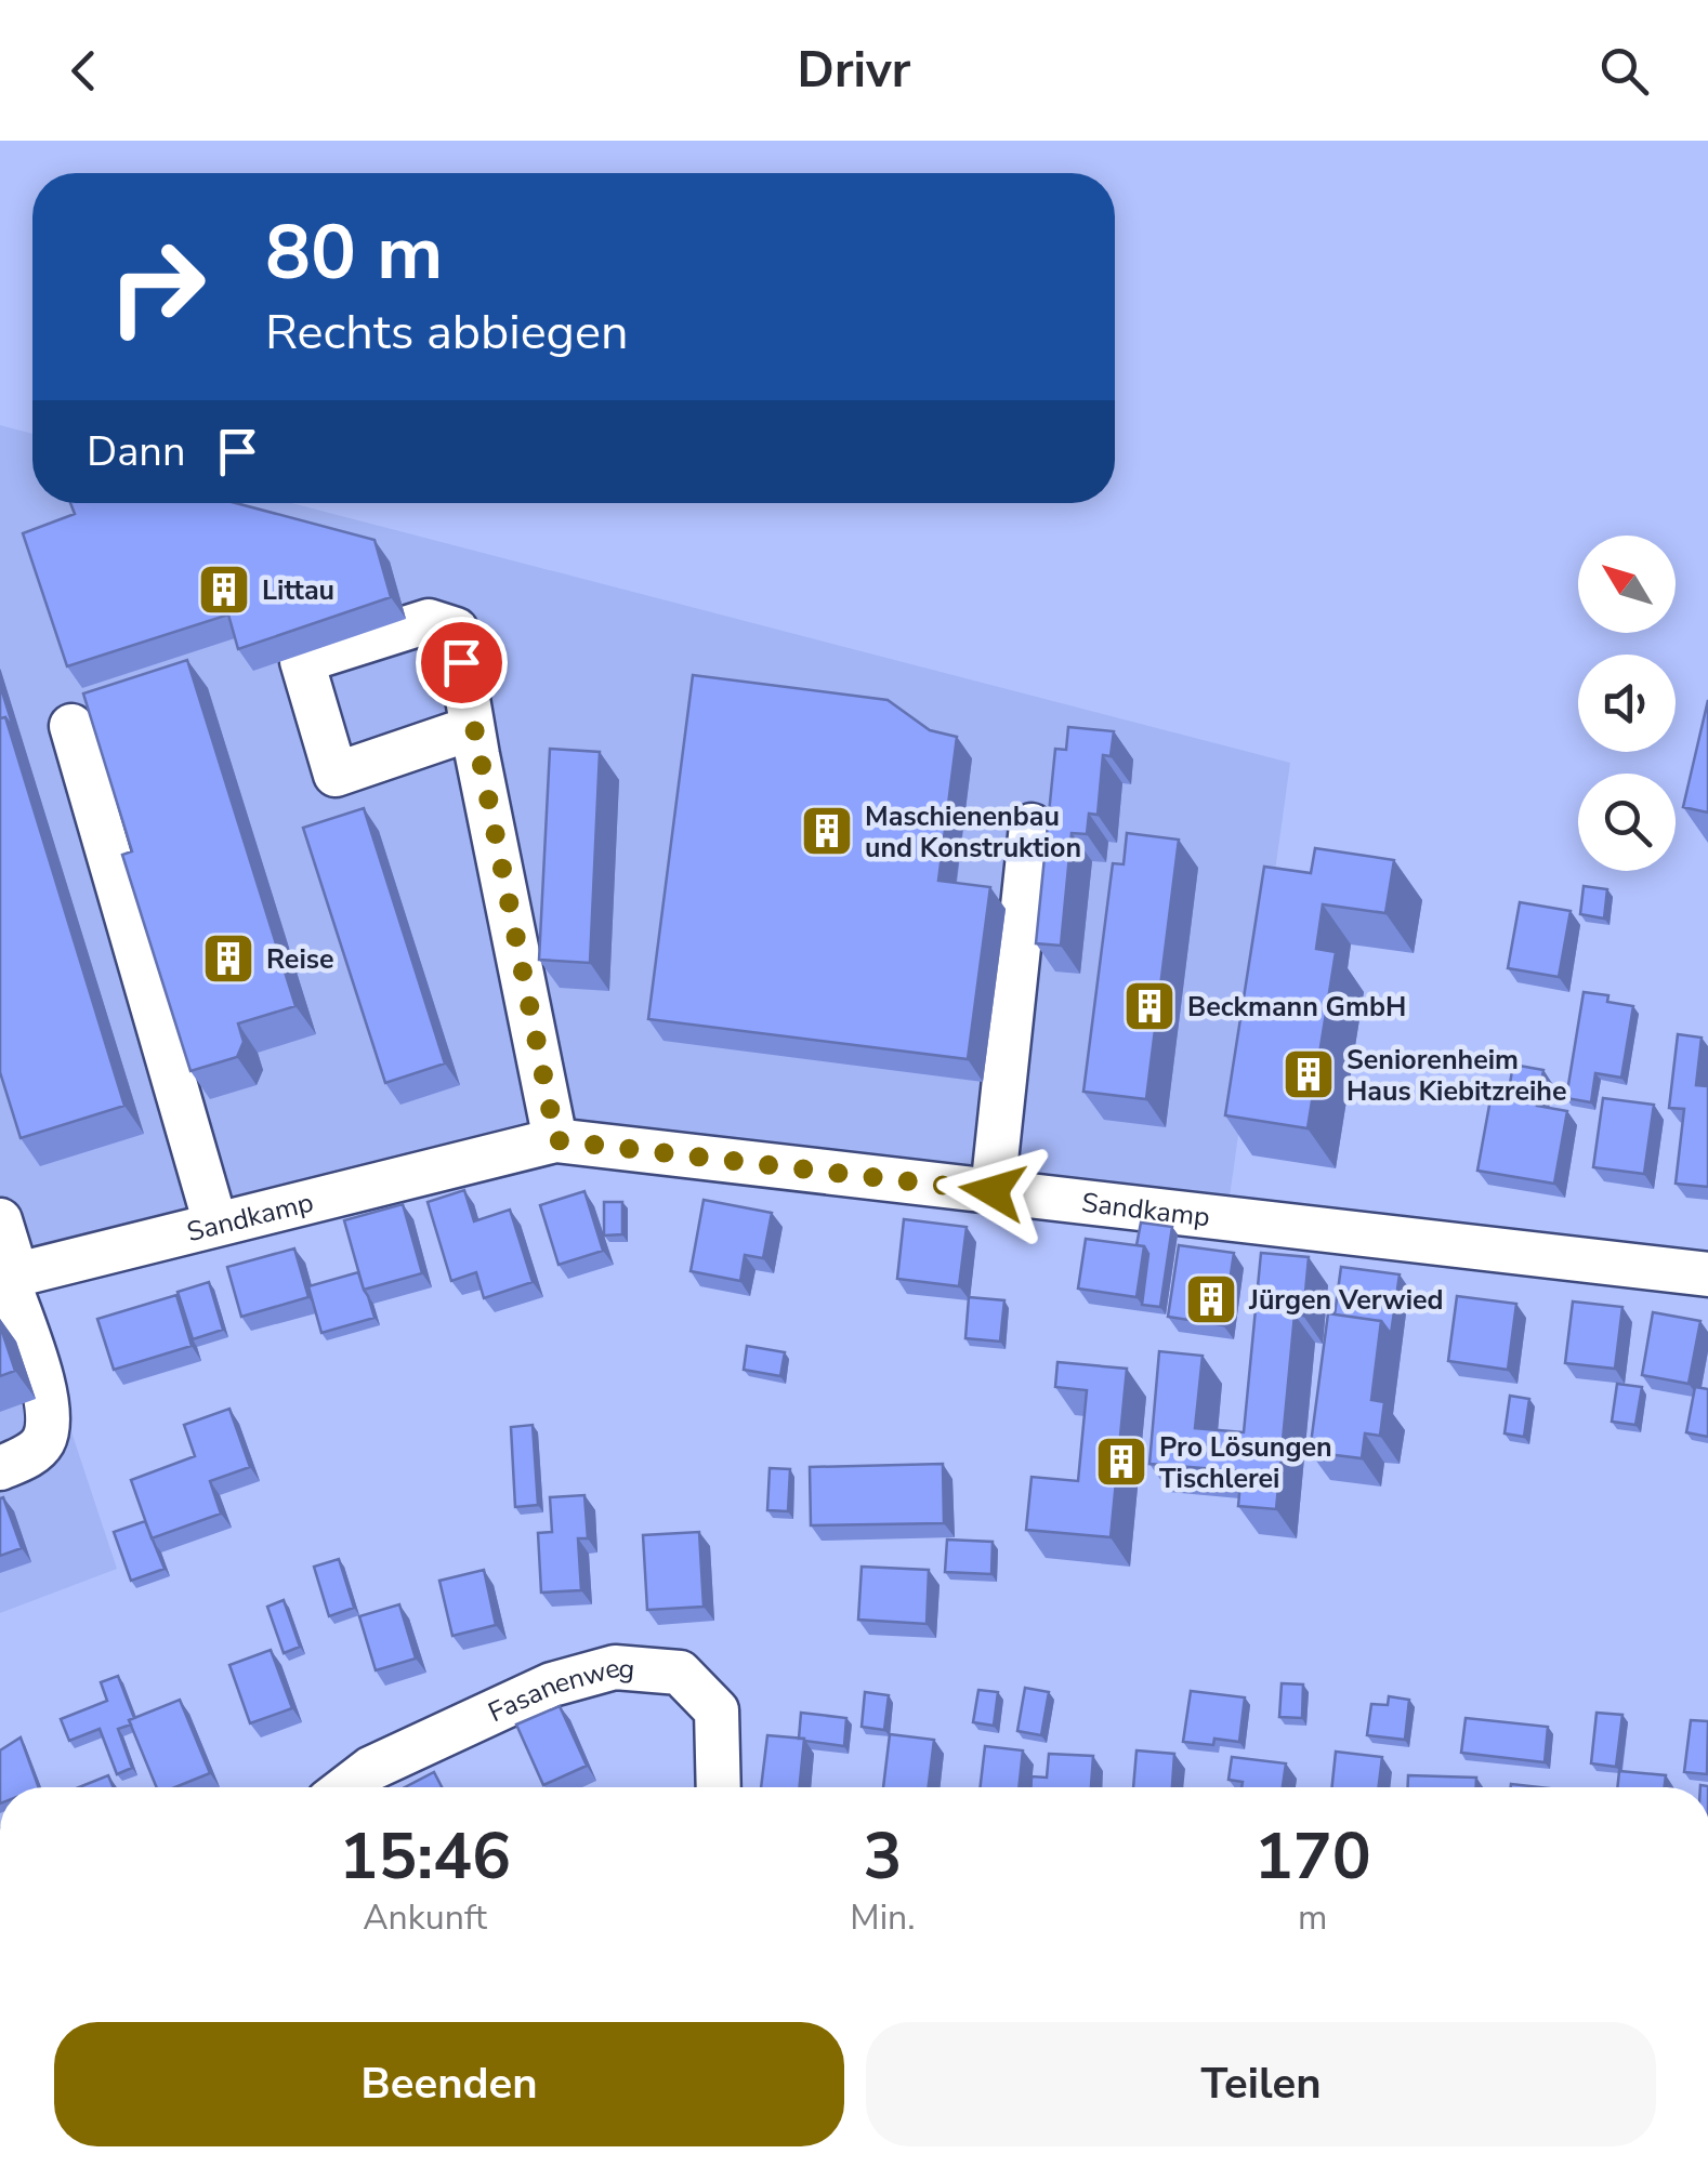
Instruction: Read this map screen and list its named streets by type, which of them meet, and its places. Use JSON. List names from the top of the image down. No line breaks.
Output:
{"streets":{"street":["Sandkamp","Fasanenweg"]},"places":{"building":["Littau","Maschienenbau und Konstruktion","Reise","Beckmann GmbH","Seniorenheim Haus Kiebitzreihe","Jürgen Verwied","Pro Lösungen Tischlerei"]},"north":"top left","page":{"header":"Drivr","turn":["80 m","Rechts abbiegen"],"then":"Dann","eta":["15:46","Ankunft","3","Min.","170","m"],"buttons":["Beenden","Teilen"]}}
